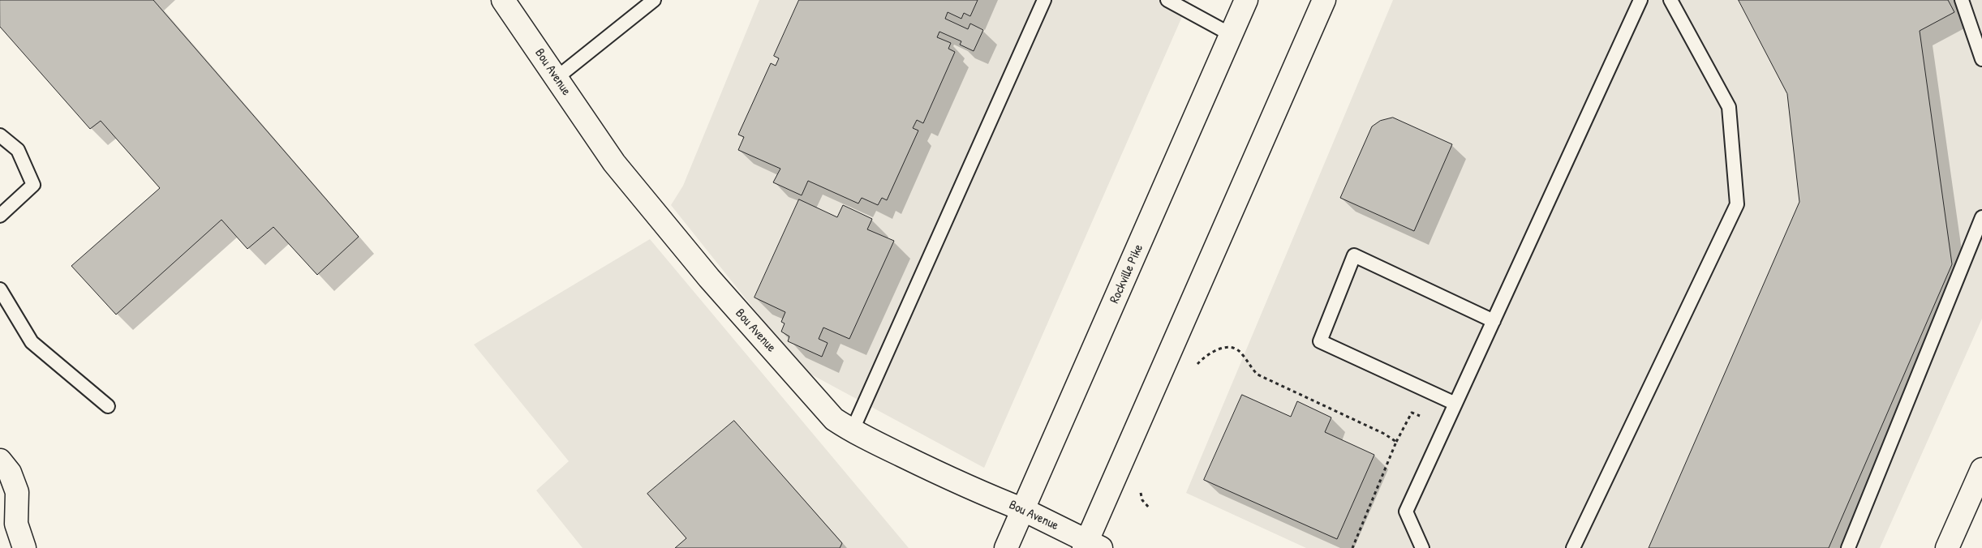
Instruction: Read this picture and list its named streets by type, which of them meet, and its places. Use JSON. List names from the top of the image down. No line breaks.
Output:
{"streets":{"main road":["Bou Avenue","Rockville Pike"]},"crossings":[["Bou Avenue","Rockville Pike"]]}
